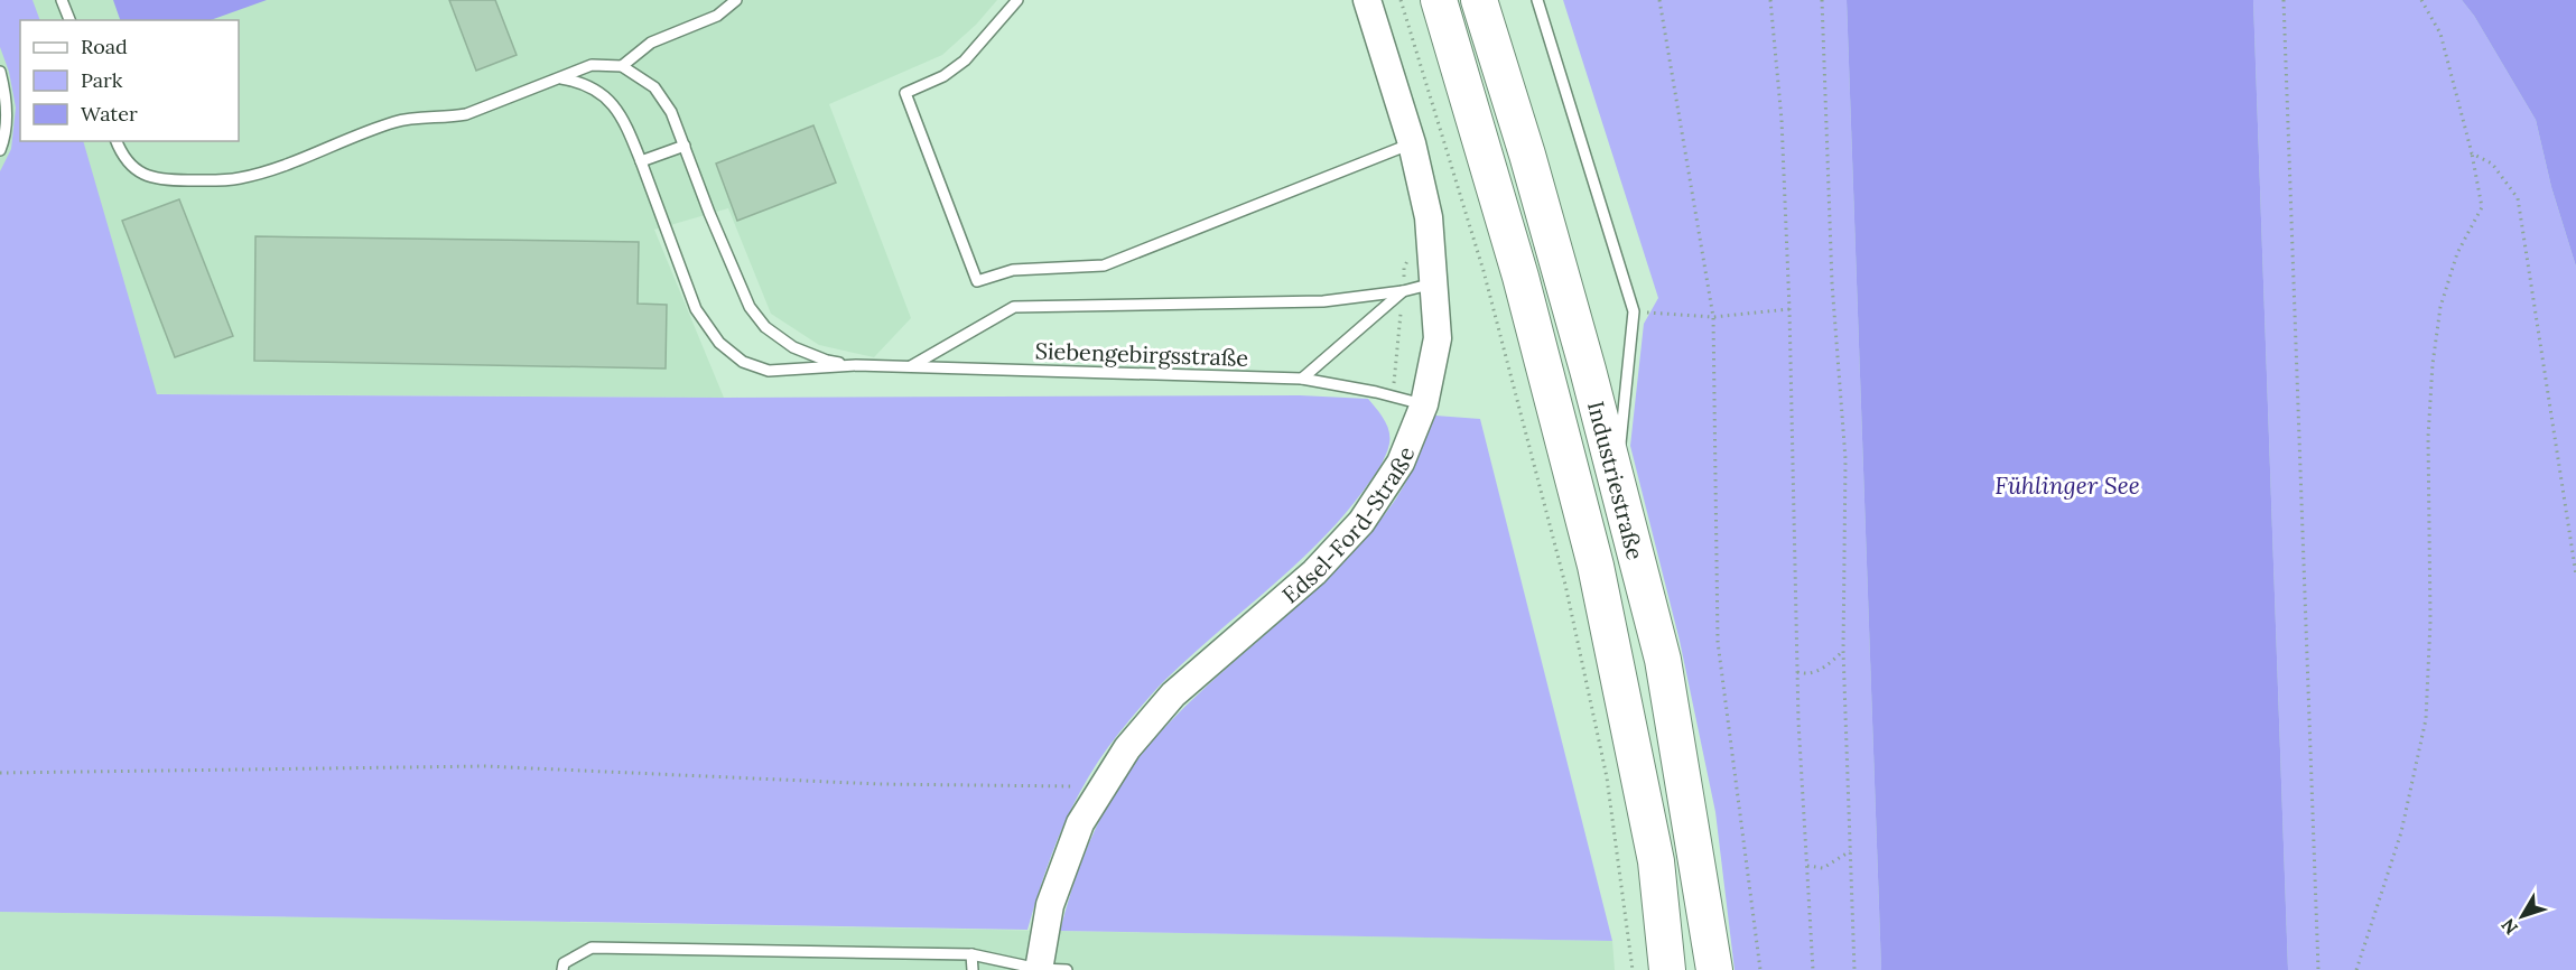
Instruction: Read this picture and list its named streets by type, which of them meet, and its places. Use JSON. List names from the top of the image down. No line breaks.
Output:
{"streets":{"highway":["Industriestraße"],"street":["Edsel-Ford-Straße"],"lane":["Siebengebirgsstraße"]},"crossings":[["Siebengebirgsstraße","Edsel-Ford-Straße"]],"water":["Fühlinger See"],"legend":["Road","Park","Water"],"north":"bottom left"}
